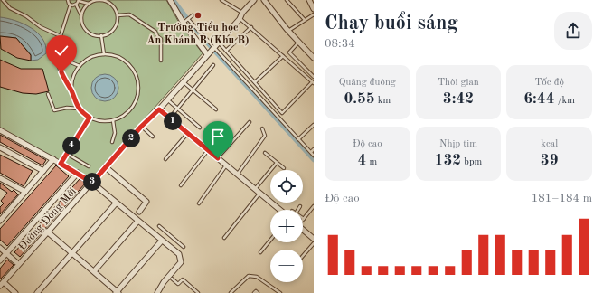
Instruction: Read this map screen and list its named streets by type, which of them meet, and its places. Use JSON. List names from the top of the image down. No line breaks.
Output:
{"streets":{"street":["Đường Đồng Mới"]},"places":["Trường Tiểu học An Khánh B (Khu B)"],"page":{"heading":["Chạy buổi sáng","08:34"],"stats":[["Quãng đường","0.55 km"],["Thời gian","3:42"],["Tốc độ","6:44 /km"],["Độ cao","4 m"],["Nhịp tim","132 bpm"],["kcal","39"]],"pins":["1","2","4","3"],"map_buttons":["+","−"],"chart":["Độ cao","181–184 m"]}}
